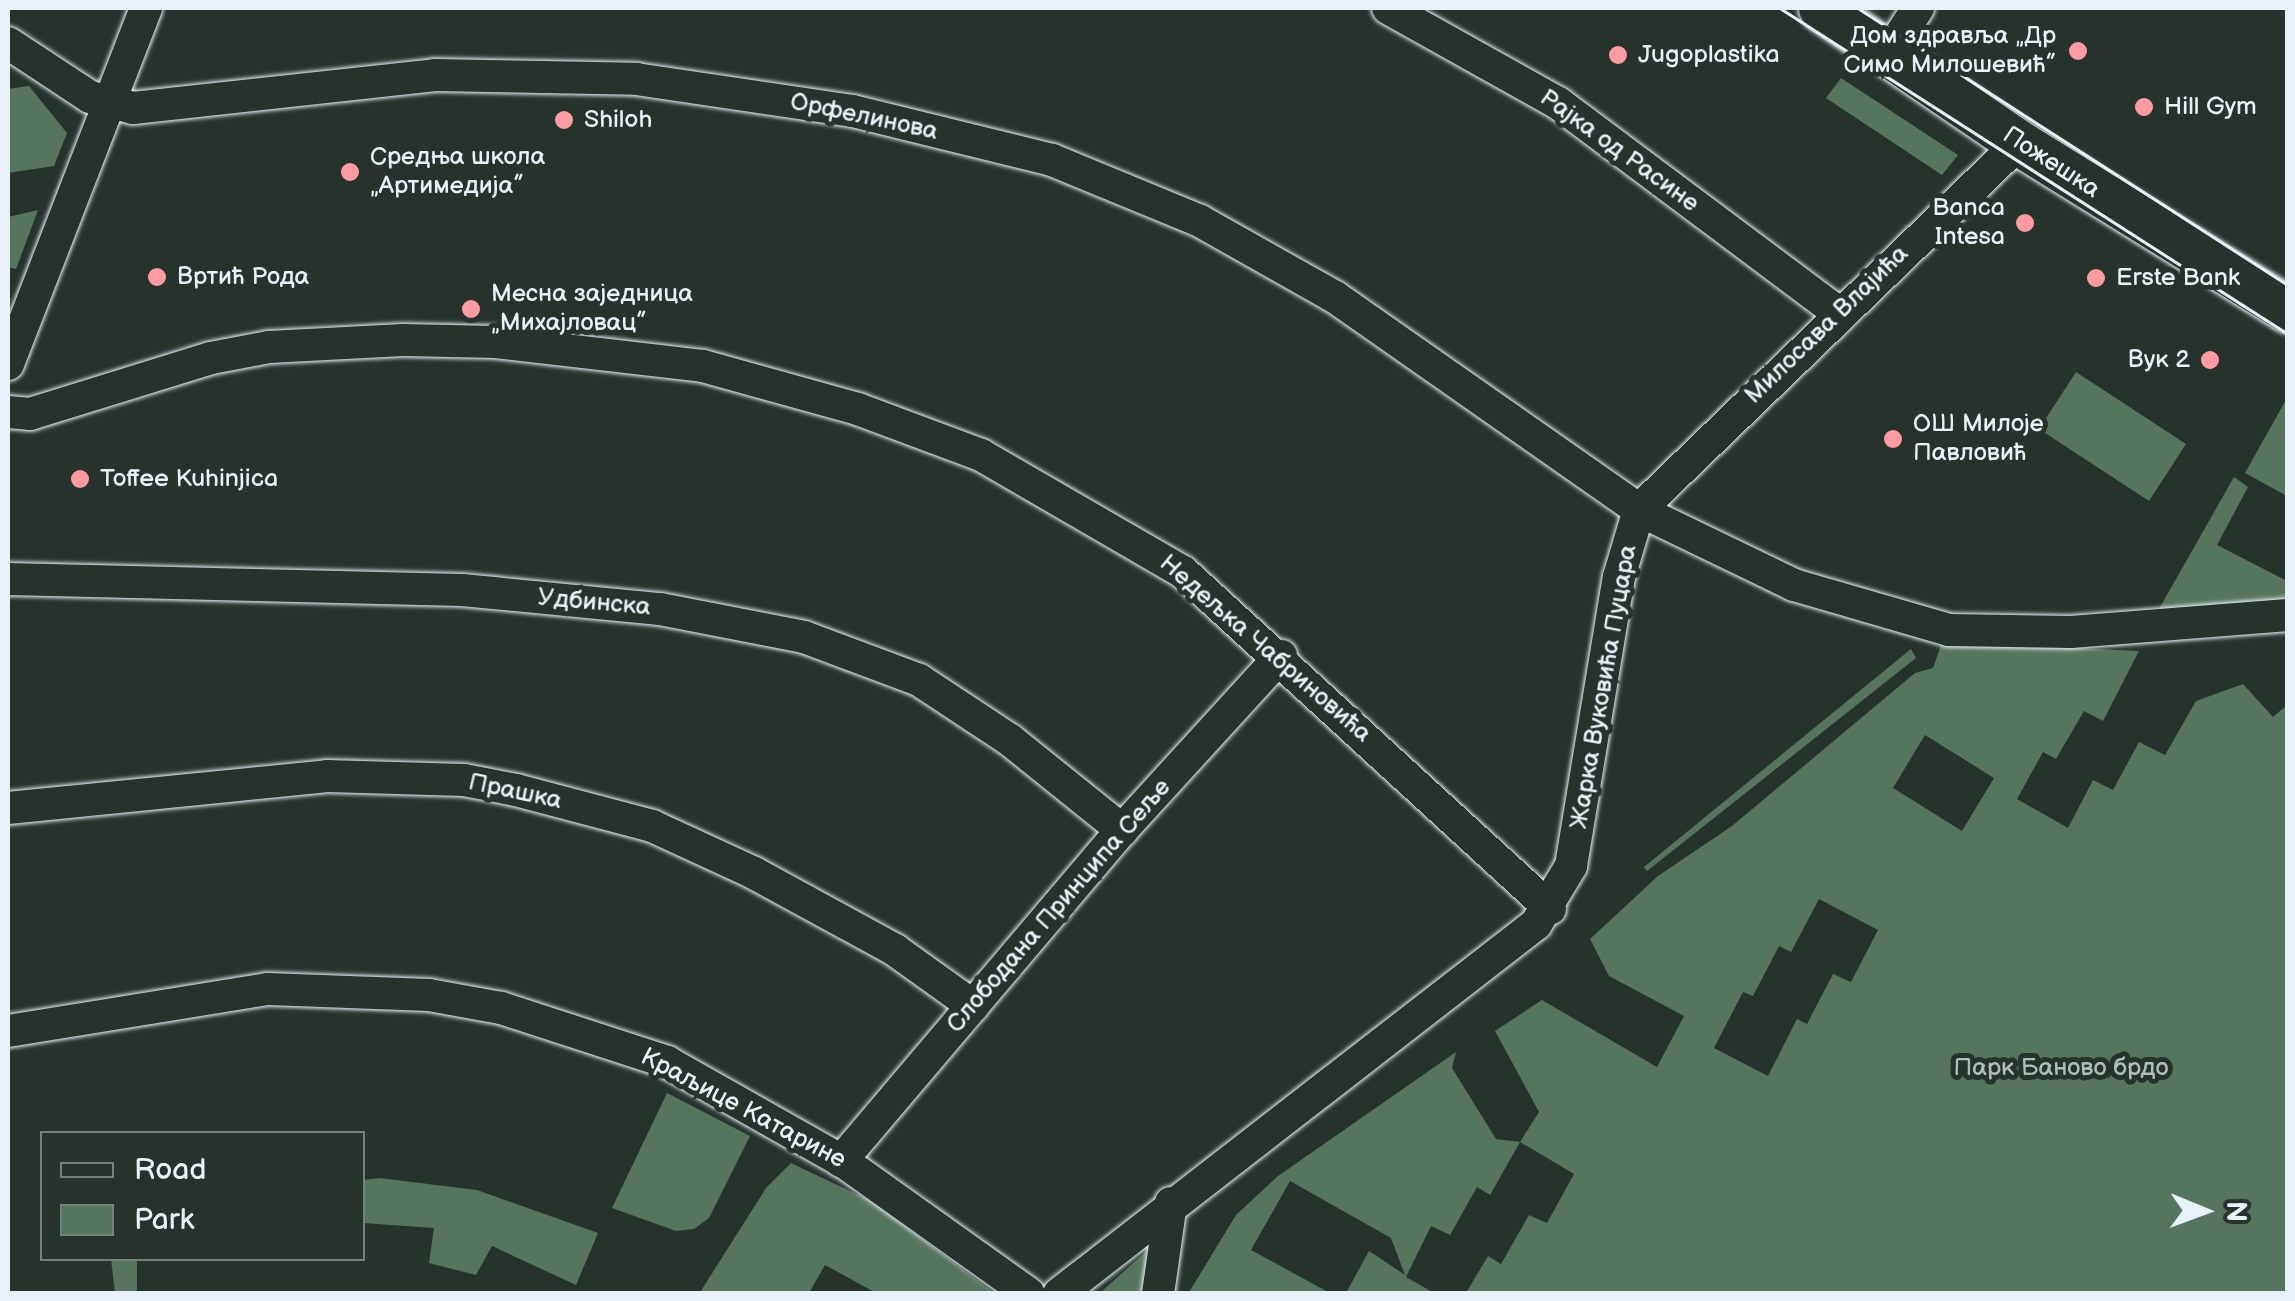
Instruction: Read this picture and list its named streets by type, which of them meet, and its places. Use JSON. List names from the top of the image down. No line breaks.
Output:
{"streets":{"main road":["Пожешка"],"street":["Орфелинова","Рајка од Расине","Милосава Влајића","Удбинска","Недељка Чабриновића","Жарка Вуковића Пуцара","Прашка","Слободана Принципа Сеље","Краљице Катарине"]},"crossings":[["Орфелинова","Милосава Влајића"],["Орфелинова","Жарка Вуковића Пуцара"],["Рајка од Расине","Милосава Влајића"],["Пожешка","Милосава Влајића"],["Милосава Влајића","Жарка Вуковића Пуцара"],["Удбинска","Слободана Принципа Сеље"],["Недељка Чабриновића","Жарка Вуковића Пуцара"],["Недељка Чабриновића","Слободана Принципа Сеље"],["Прашка","Слободана Принципа Сеље"],["Слободана Принципа Сеље","Краљице Катарине"]],"parks":["Парк Баново брдо"],"places":["Дом здравља „Др Симо Милошевић”","Jugoplastika","Hill Gym","Shiloh","Средња школа „Артимедија”","Banca Intesa","Вртић Рода","Erste Bank","Месна заједница „Михајловац”","Вук 2","ОШ Милоје Павловић","Toffee Kuhinjica"],"legend":["Road","Park"],"north":"right"}
